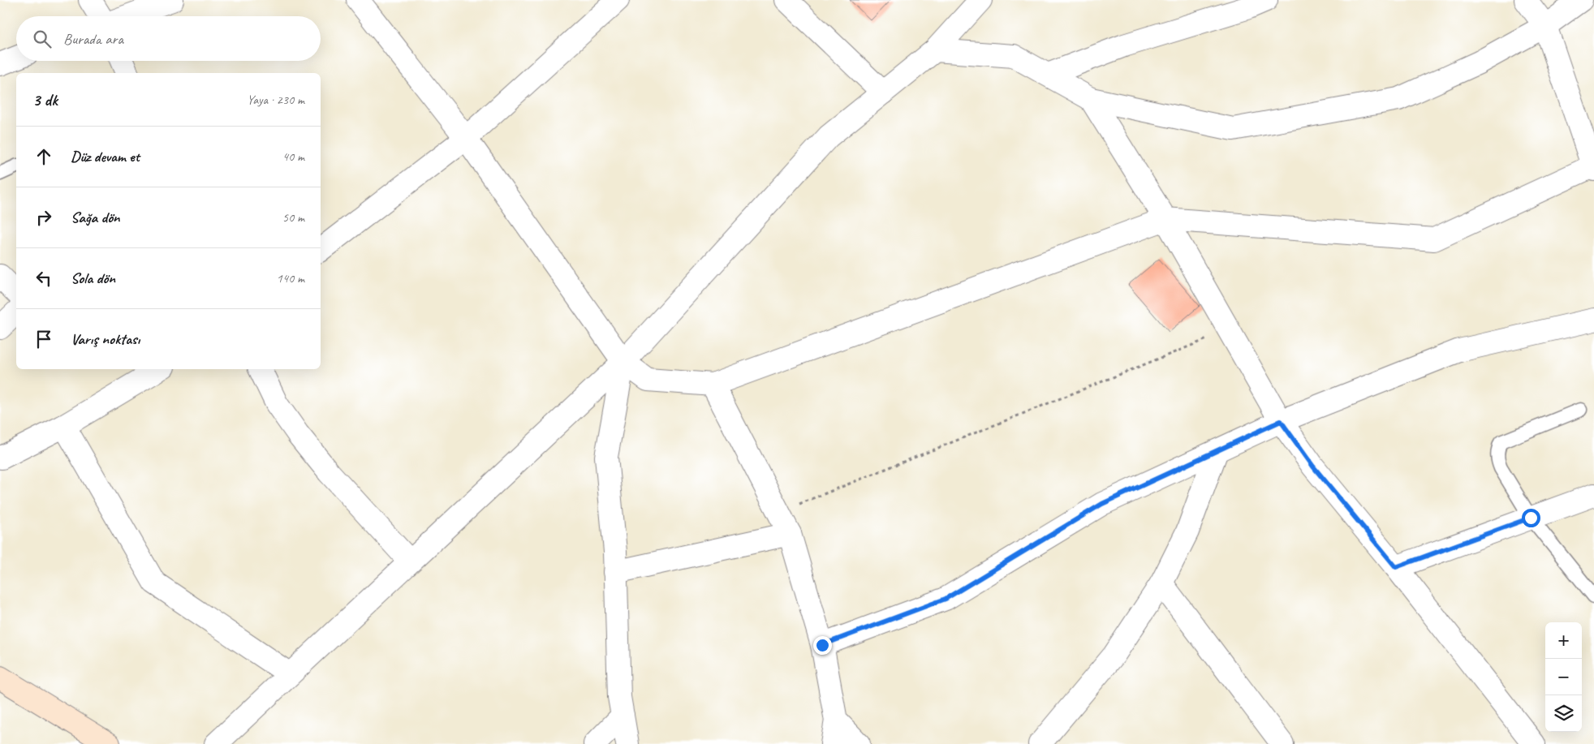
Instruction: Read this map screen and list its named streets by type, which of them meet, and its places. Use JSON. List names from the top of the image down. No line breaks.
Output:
{"page":{"search":"Burada ara","heading":["3 dk","Yaya · 230 m"],"list":[["Düz devam et","40 m"],["Sağa dön","50 m"],["Sola dön","140 m"],"Varış noktası"],"map_buttons":["+","−"]}}
